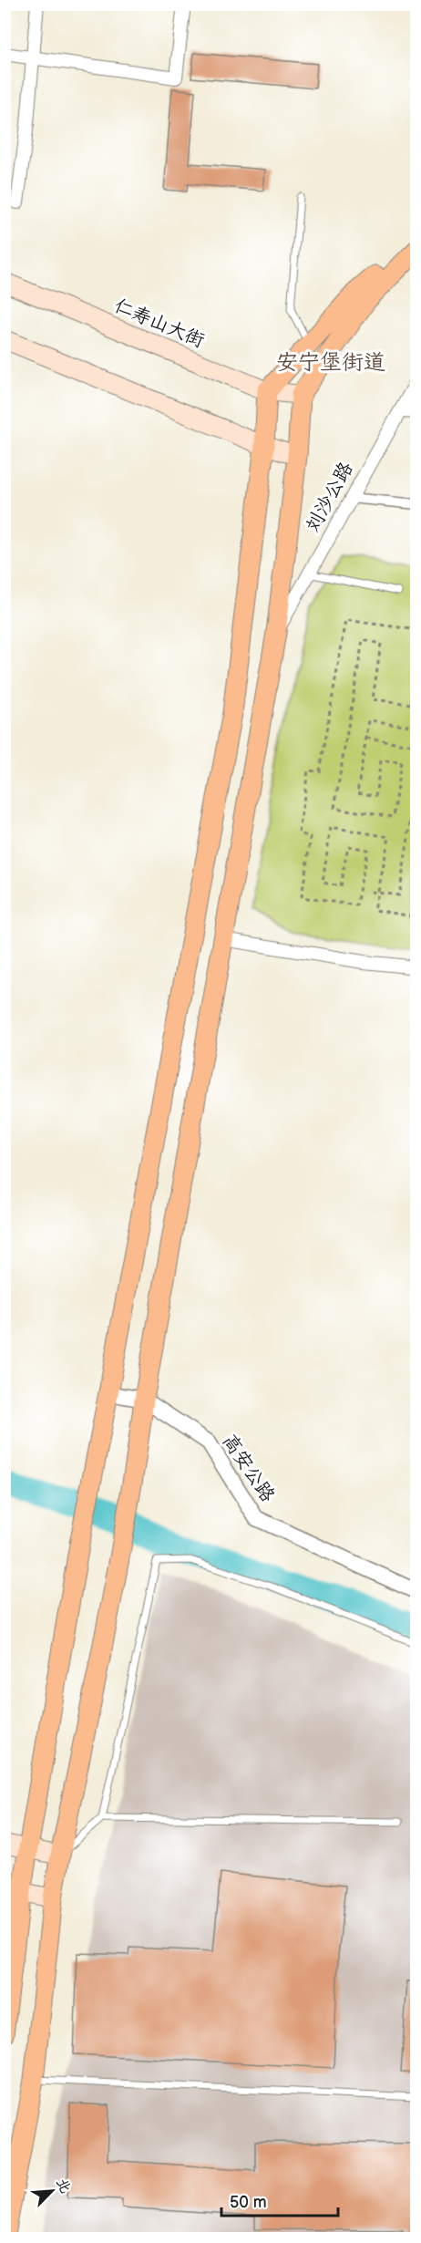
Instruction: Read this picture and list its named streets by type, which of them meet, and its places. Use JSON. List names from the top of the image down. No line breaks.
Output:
{"streets":{"main road":["仁寿山大街"],"street":["刘沙公路","高安公路"]},"districts":["安宁堡街道"],"scale_bar":"50 m","north":"top right"}
